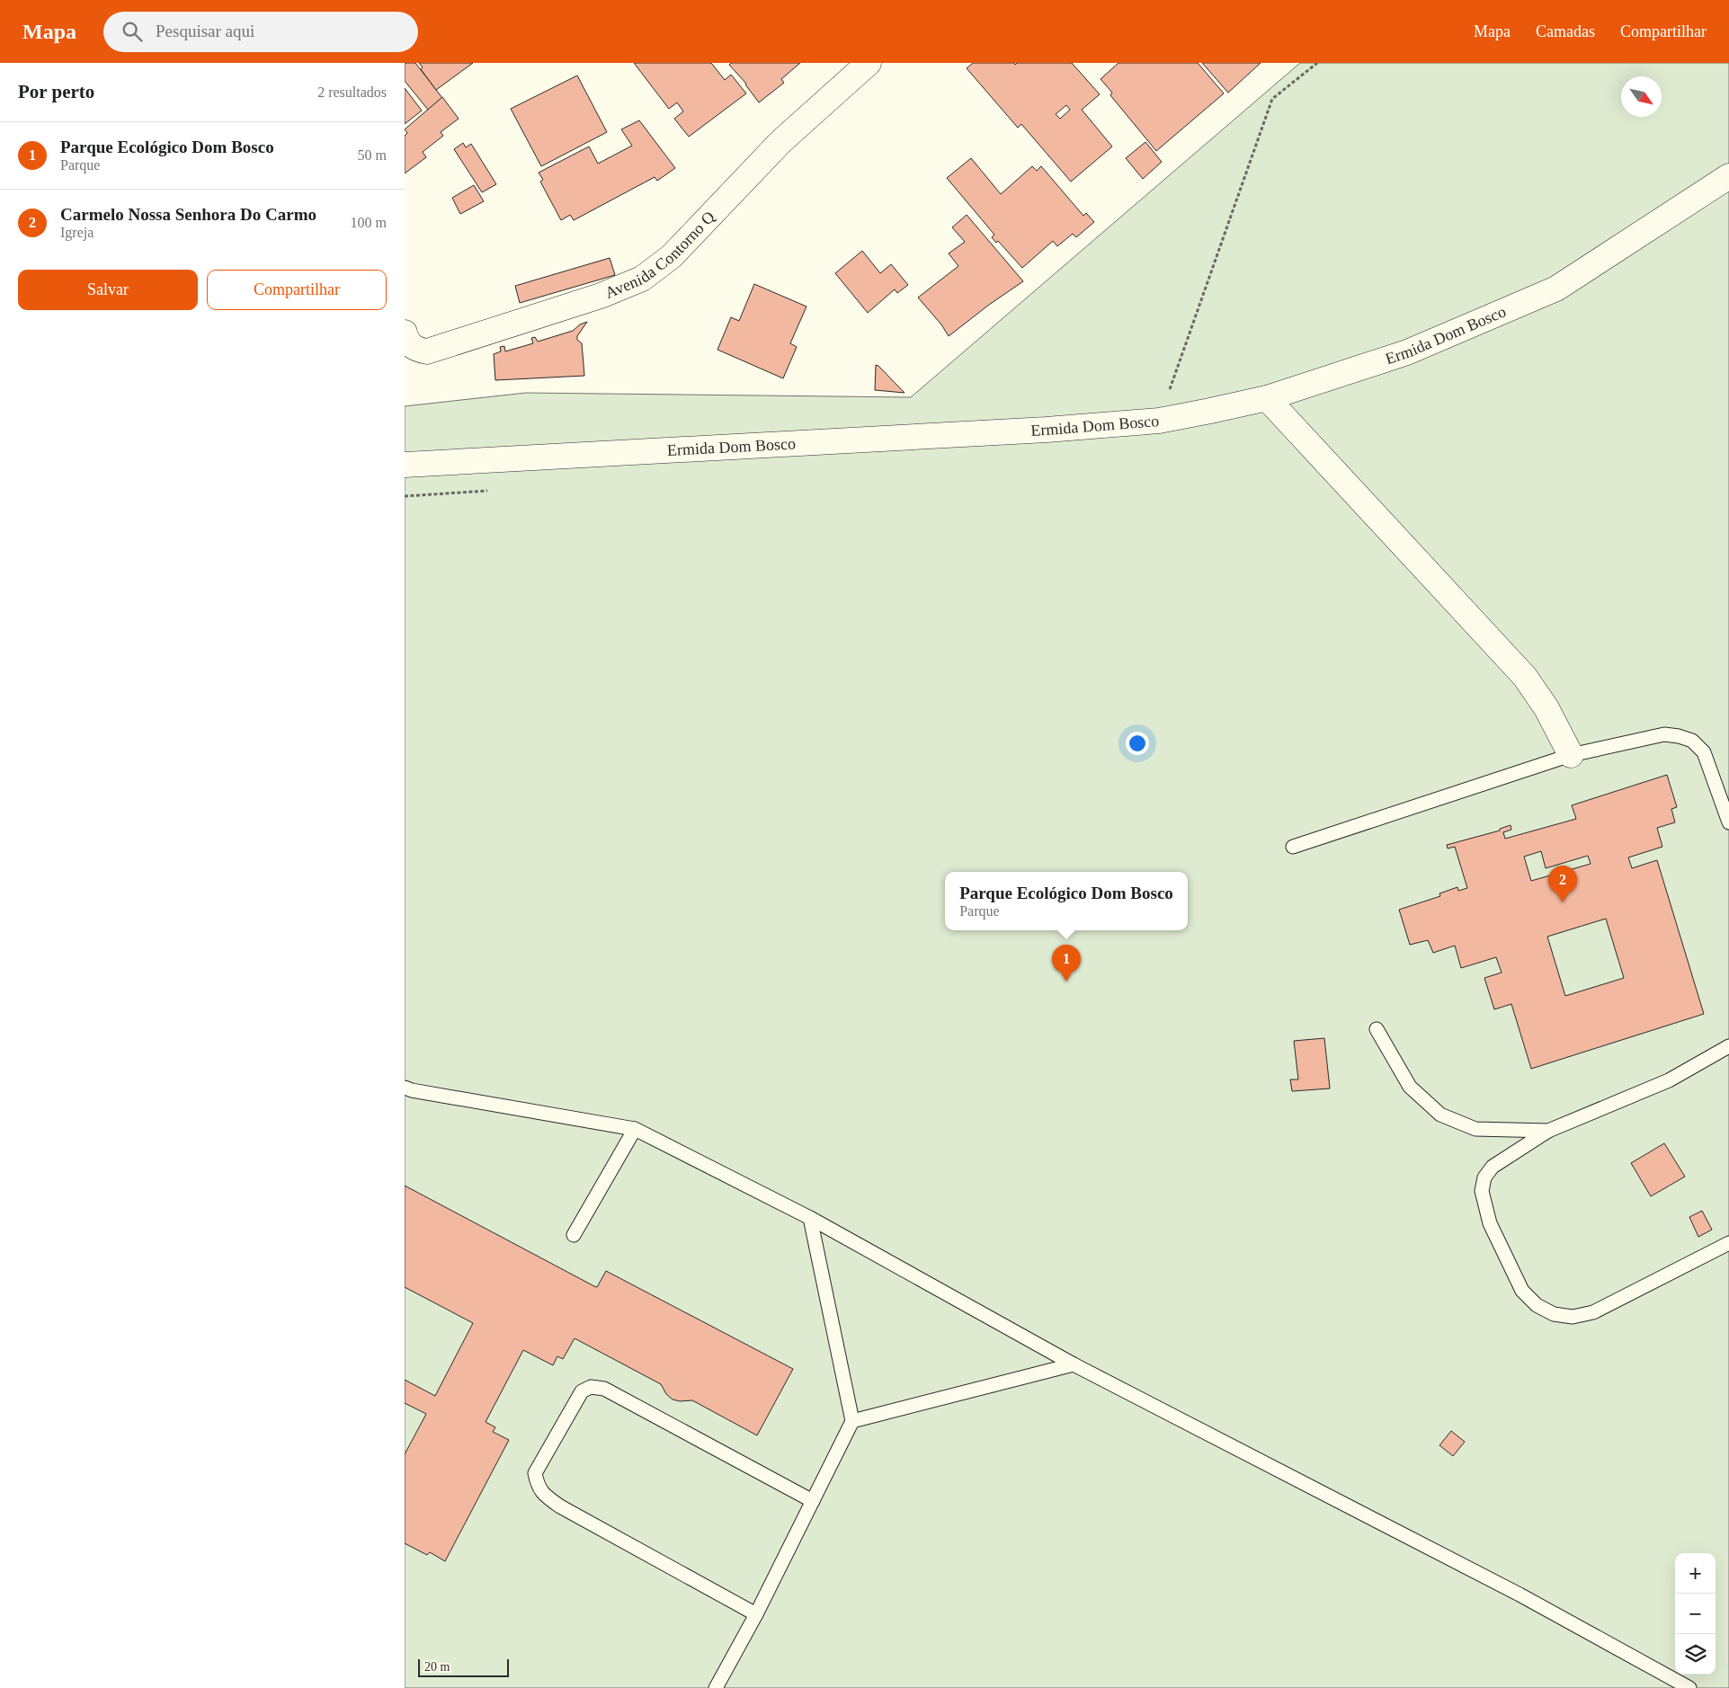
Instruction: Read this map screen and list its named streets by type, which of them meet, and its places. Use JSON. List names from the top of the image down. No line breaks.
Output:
{"streets":{"street":["Avenida Contorno Q","Ermida Dom Bosco"]},"scale_bar":"20 m","north":"bottom right","page":{"header":"Mapa","search":"Pesquisar aqui","nav":["Mapa","Camadas","Compartilhar"],"heading":["Por perto","2 resultados"],"list":[{"mark":"1","name":"Parque Ecológico Dom Bosco","note":"Parque","value":"50 m"},{"mark":"2","name":"Carmelo Nossa Senhora Do Carmo","note":"Igreja","value":"100 m"}],"buttons":["Salvar","Compartilhar"],"pins":["2","1"],"popup":["Parque Ecológico Dom Bosco","Parque"],"map_buttons":["+","−"],"scale":"20 m"}}
